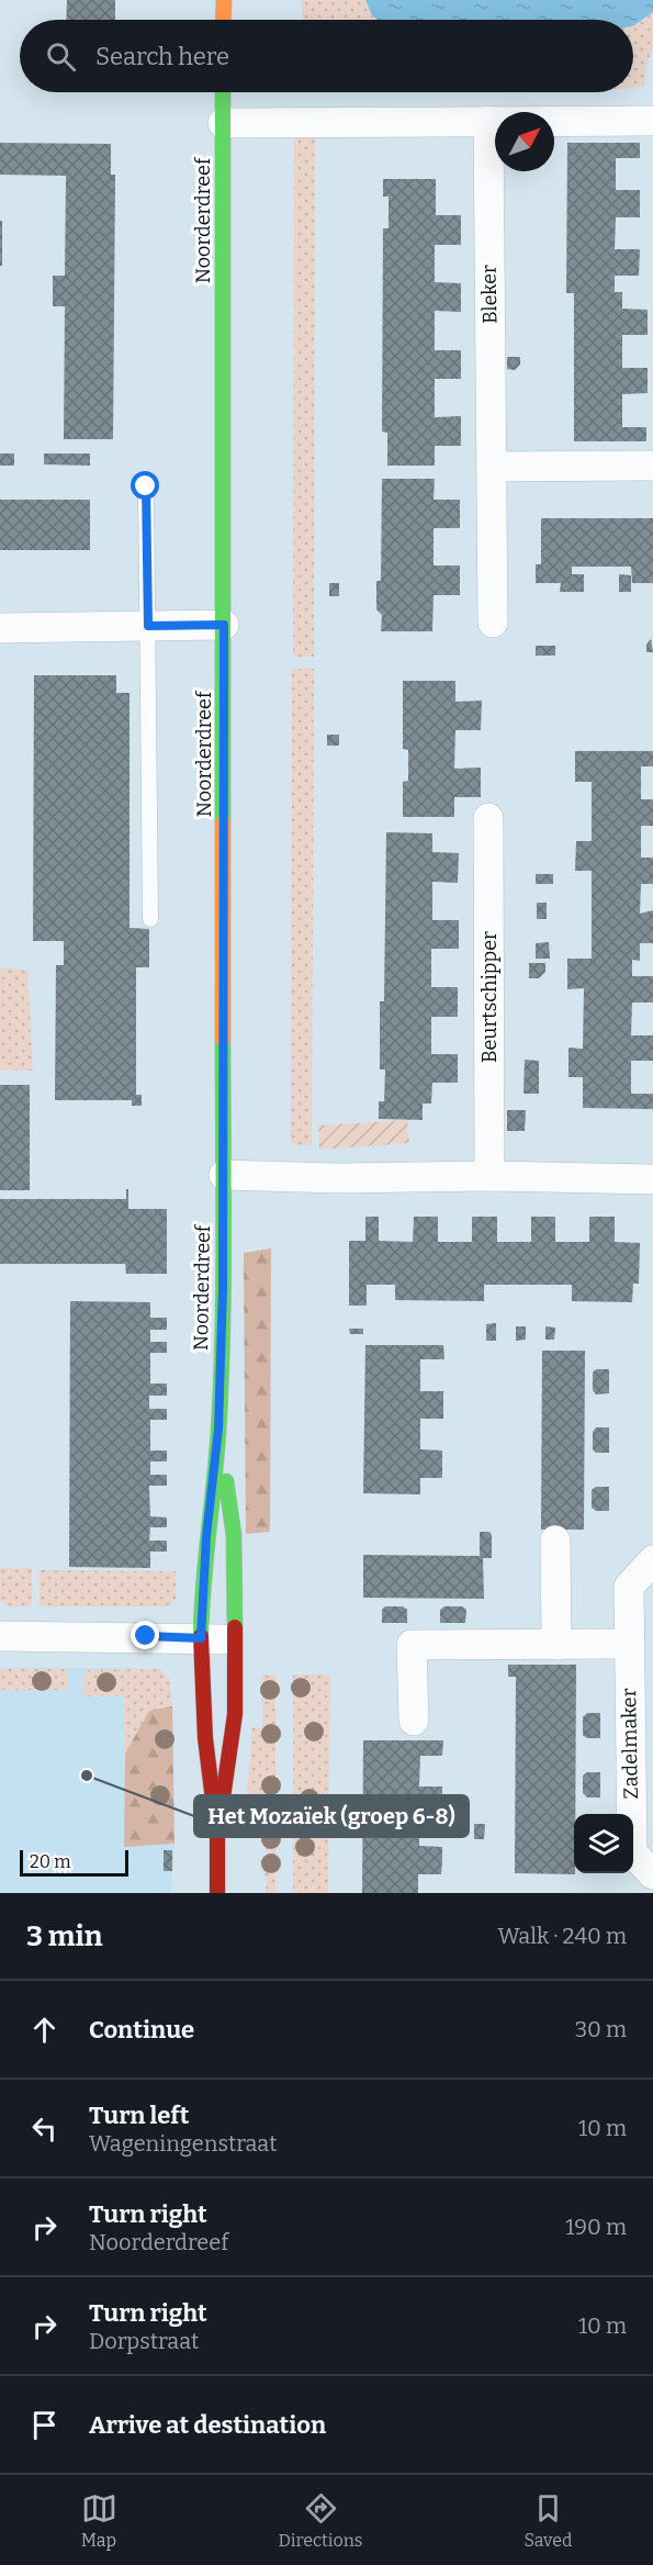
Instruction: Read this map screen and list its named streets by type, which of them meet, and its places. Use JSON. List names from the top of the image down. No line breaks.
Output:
{"streets":{"street":["Noorderdreef","Bleker","Beurtschipper","Zadelmaker"]},"places":["Het Mozaïek (groep 6-8)"],"scale_bar":"20 m","north":"top right","page":{"search":"Search here","scale":"20 m","heading":["3 min","Walk · 240 m"],"list":[["Continue","30 m"],["Turn left","Wageningenstraat","10 m"],["Turn right","Noorderdreef","190 m"],["Turn right","Dorpstraat","10 m"],"Arrive at destination"],"nav":["Map","Directions","Saved"]}}
